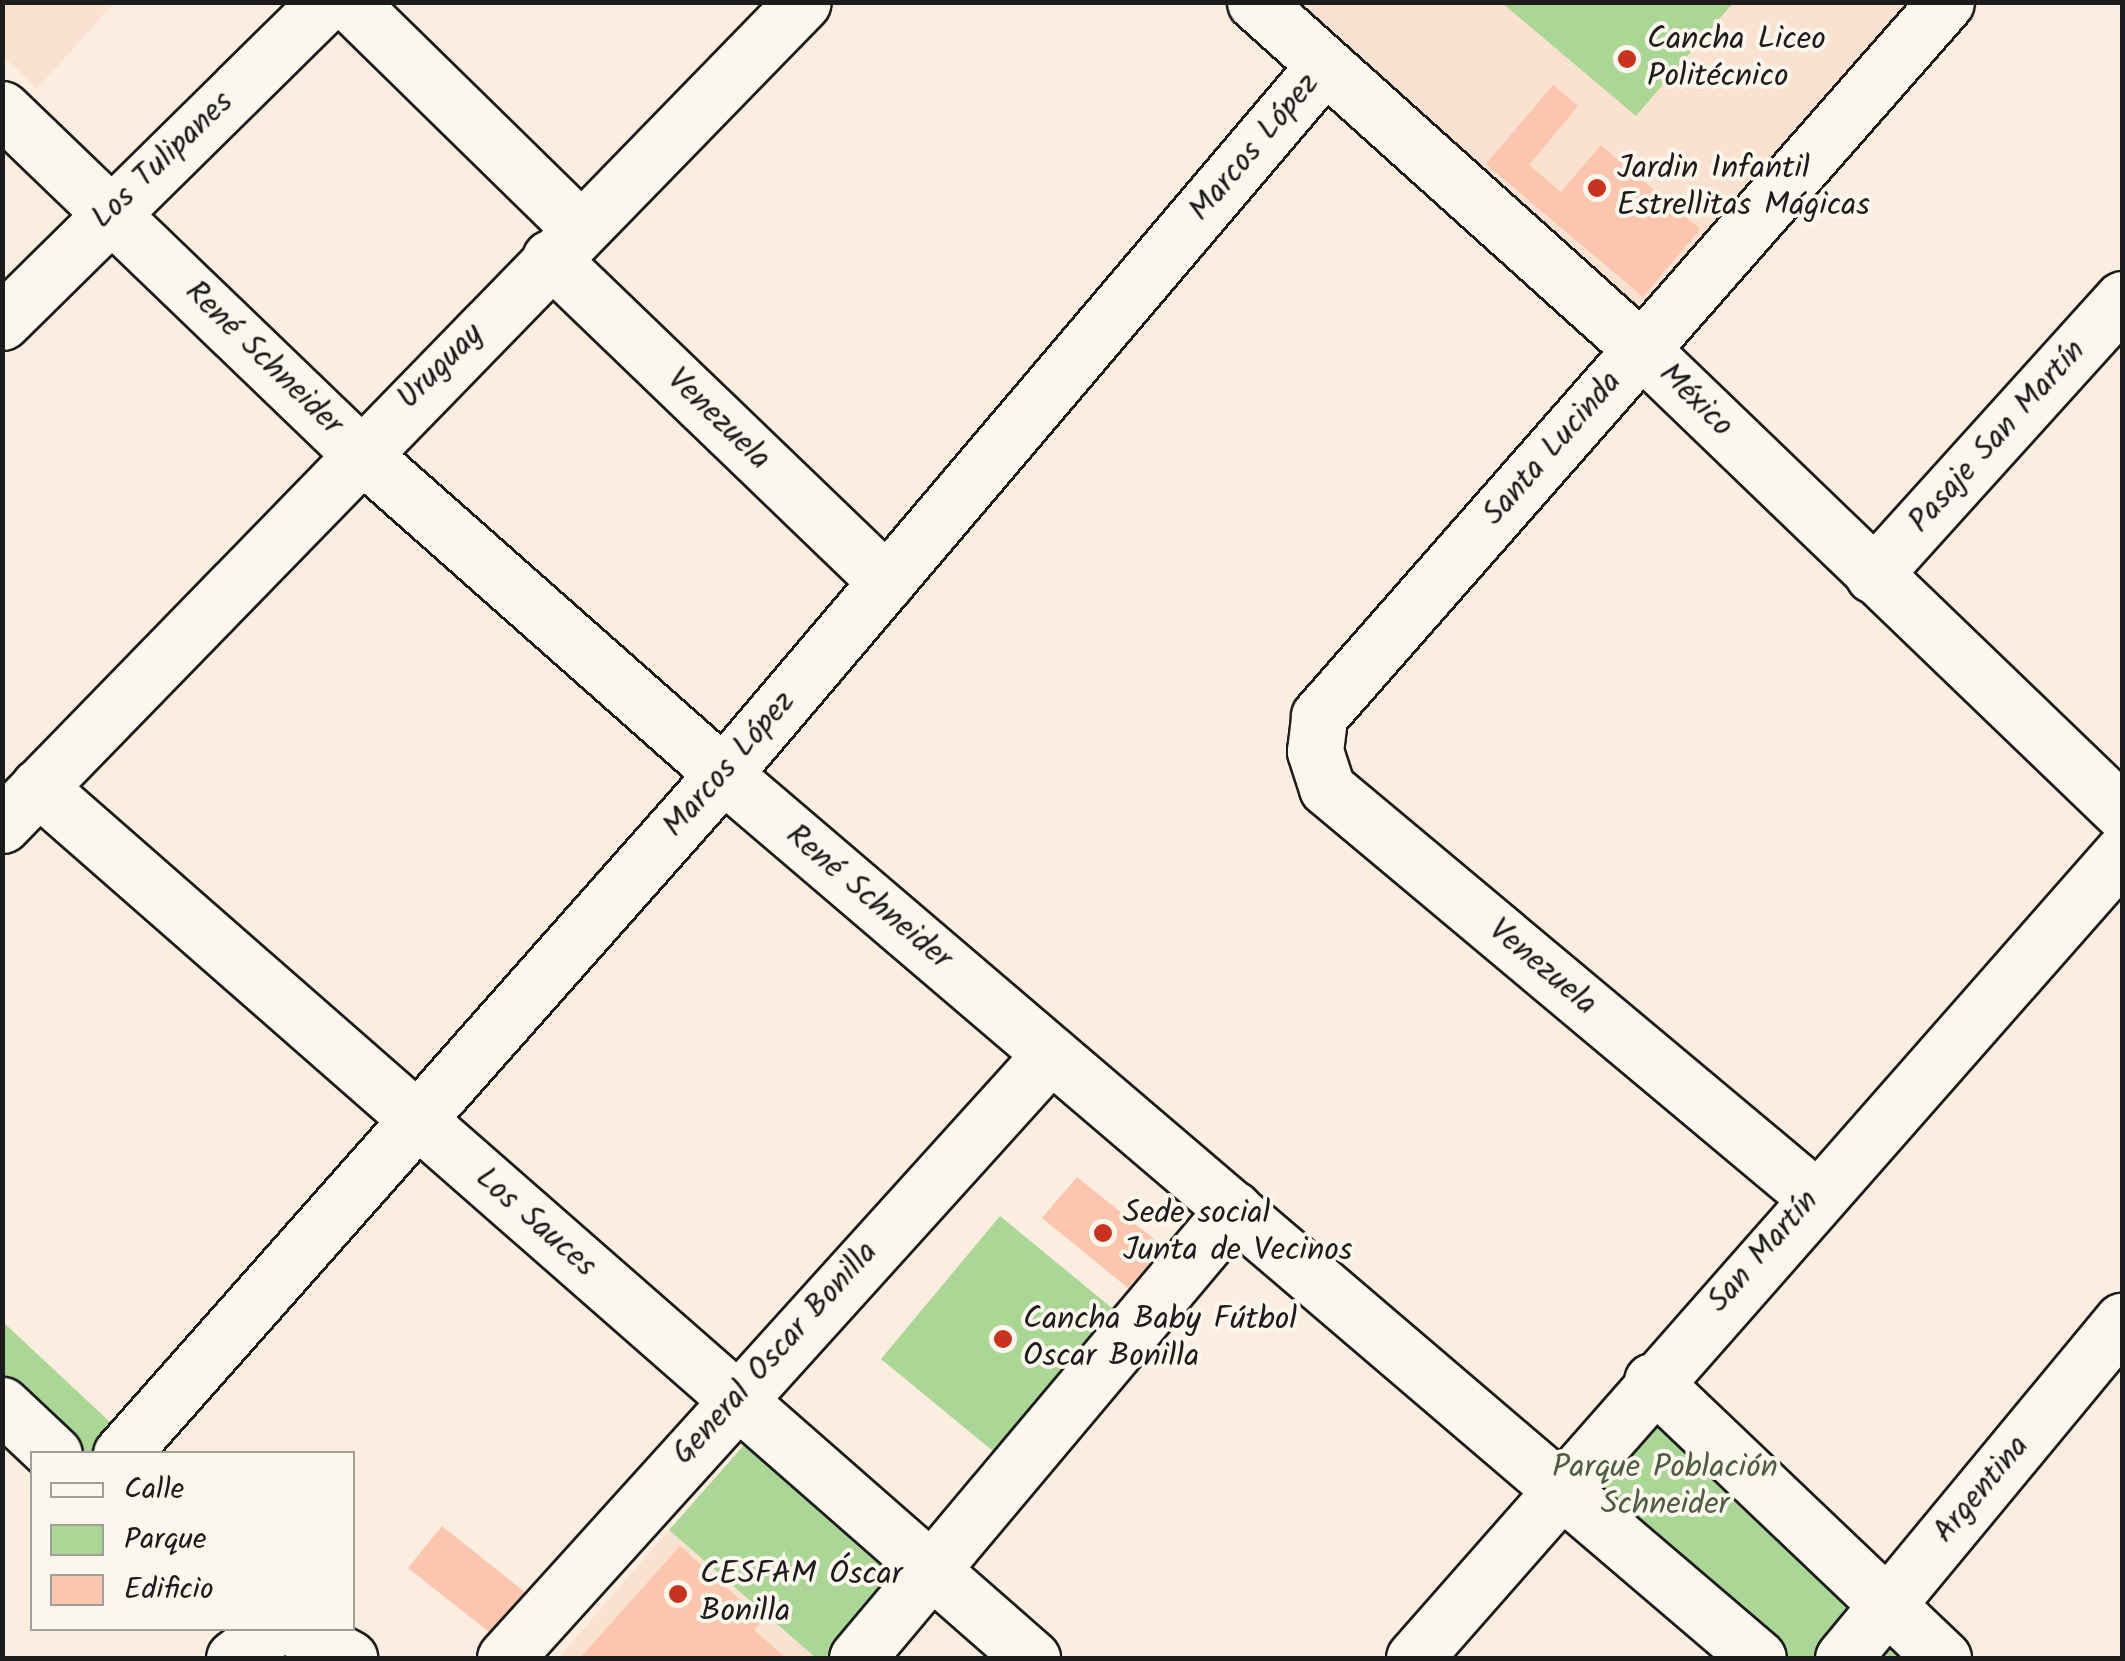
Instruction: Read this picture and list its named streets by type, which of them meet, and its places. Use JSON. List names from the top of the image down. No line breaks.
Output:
{"streets":{"street":["Marcos López","Los Tulipanes","René Schneider","Uruguay","México","Venezuela","Pasaje San Martín","Santa Lucinda","Los Sauces","San Martín","General Oscar Bonilla","Argentina"]},"crossings":[["Marcos López","René Schneider"],["Marcos López","México"],["Marcos López","Venezuela"],["Marcos López","Los Sauces"],["Los Tulipanes","René Schneider"],["René Schneider","Uruguay"],["René Schneider","San Martín"],["René Schneider","General Oscar Bonilla"],["Uruguay","Venezuela"],["Uruguay","Los Sauces"],["México","Pasaje San Martín"],["México","Santa Lucinda"],["Venezuela","Santa Lucinda"],["Venezuela","San Martín"],["Los Sauces","General Oscar Bonilla"]],"parks":["Parque Población Schneider"],"places":["Cancha Liceo Politécnico","Jardin Infantil Estrellitas Mágicas","Sede social Junta de Vecinos","Cancha Baby Fútbol Oscar Bonilla","CESFAM Óscar Bonilla"],"legend":["Calle","Parque","Edificio"]}
